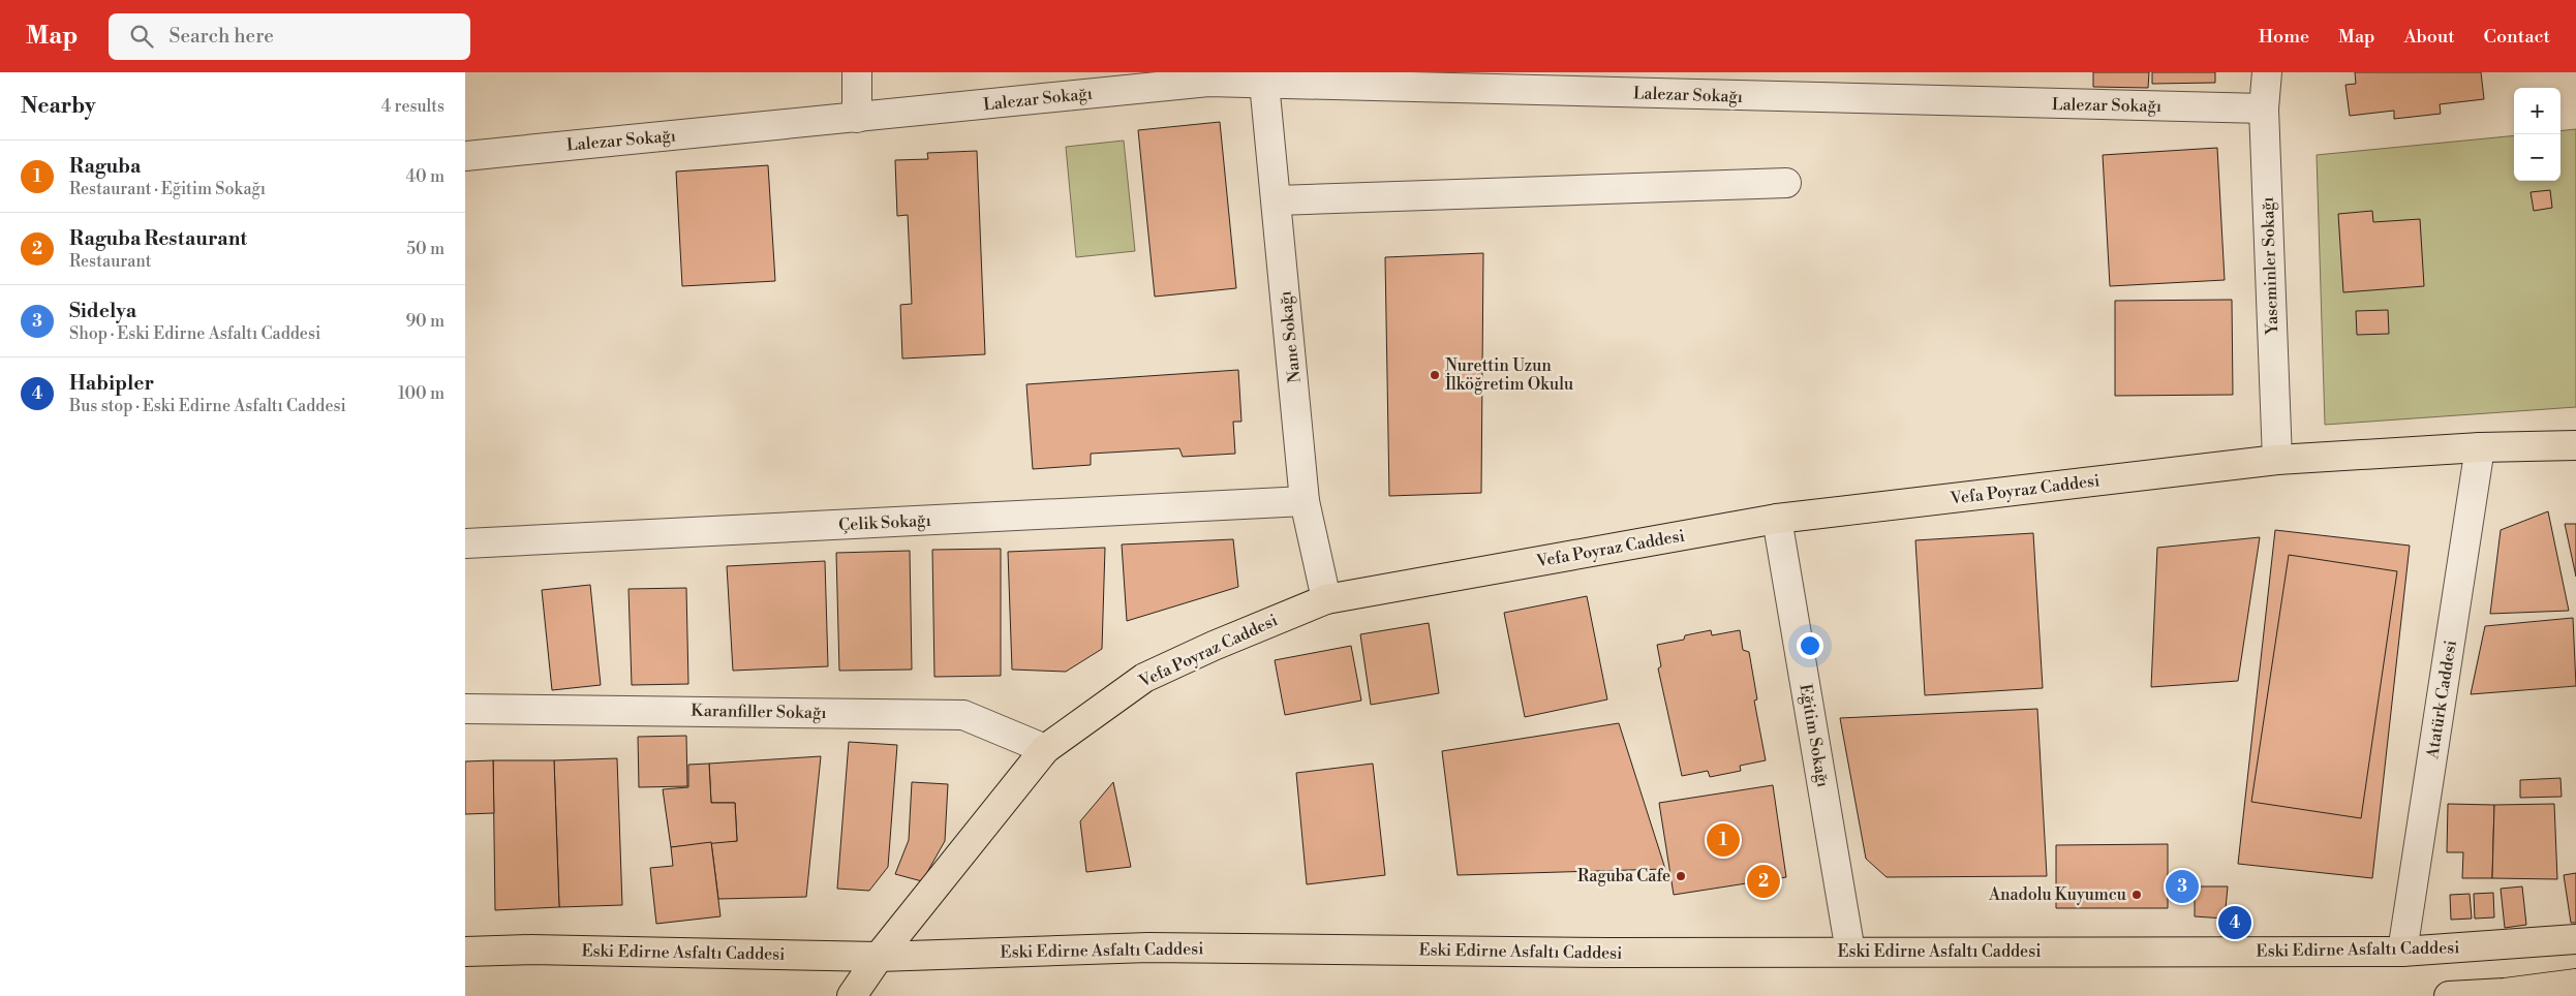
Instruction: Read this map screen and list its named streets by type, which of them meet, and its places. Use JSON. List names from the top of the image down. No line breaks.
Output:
{"streets":{"main road":["Vefa Poyraz Caddesi","Eski Edirne Asfaltı Caddesi"],"street":["Lalezar Sokağı","Yaseminler Sokağı","Nane Sokağı","Çelik Sokağı","Atatürk Caddesi","Karanfiller Sokağı","Eğitim Sokağı"]},"crossings":[["Lalezar Sokağı","Yaseminler Sokağı"],["Lalezar Sokağı","Nane Sokağı"],["Yaseminler Sokağı","Vefa Poyraz Caddesi"],["Nane Sokağı","Vefa Poyraz Caddesi"],["Nane Sokağı","Çelik Sokağı"],["Vefa Poyraz Caddesi","Atatürk Caddesi"],["Vefa Poyraz Caddesi","Karanfiller Sokağı"],["Vefa Poyraz Caddesi","Eğitim Sokağı"],["Vefa Poyraz Caddesi","Eski Edirne Asfaltı Caddesi"],["Atatürk Caddesi","Eski Edirne Asfaltı Caddesi"],["Eğitim Sokağı","Eski Edirne Asfaltı Caddesi"]],"places":["Nurettin Uzun İlköğretim Okulu","Raguba Cafe","Anadolu Kuyumcu"],"page":{"header":"Map","search":"Search here","nav":["Home","Map","About","Contact"],"heading":["Nearby","4 results"],"map_buttons":["+","−"],"list":[{"mark":"1","name":"Raguba","note":"Restaurant · Eğitim Sokağı","value":"40 m"},{"mark":"2","name":"Raguba Restaurant","note":"Restaurant","value":"50 m"},{"mark":"3","name":"Sidelya","note":"Shop · Eski Edirne Asfaltı Caddesi","value":"90 m"},{"mark":"4","name":"Habipler","note":"Bus stop · Eski Edirne Asfaltı Caddesi","value":"100 m"}],"pins":["1","2","3","4"]}}
